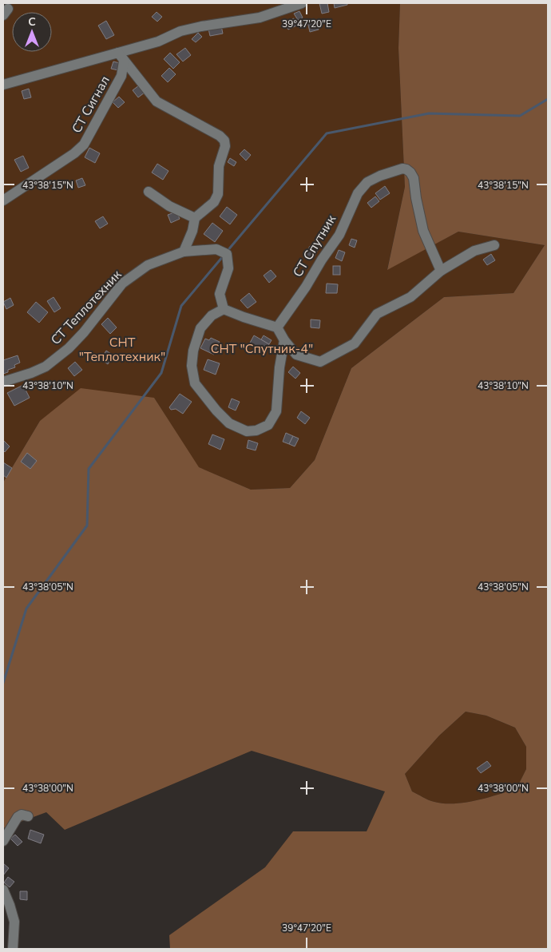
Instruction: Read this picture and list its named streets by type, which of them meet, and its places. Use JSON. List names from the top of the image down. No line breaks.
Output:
{"streets":{"street":["СТ Сигнал","СТ Спутник","СТ Теплотехник"]},"crossings":[["СТ Спутник","СТ Теплотехник"]],"parks":["СНТ \"Теплотехник\"","СНТ \"Спутник-4\""],"north":"top","coordinates":["39°47'20\"E","43°38'15\"N","43°38'10\"N","43°38'05\"N","43°38'00\"N"]}
